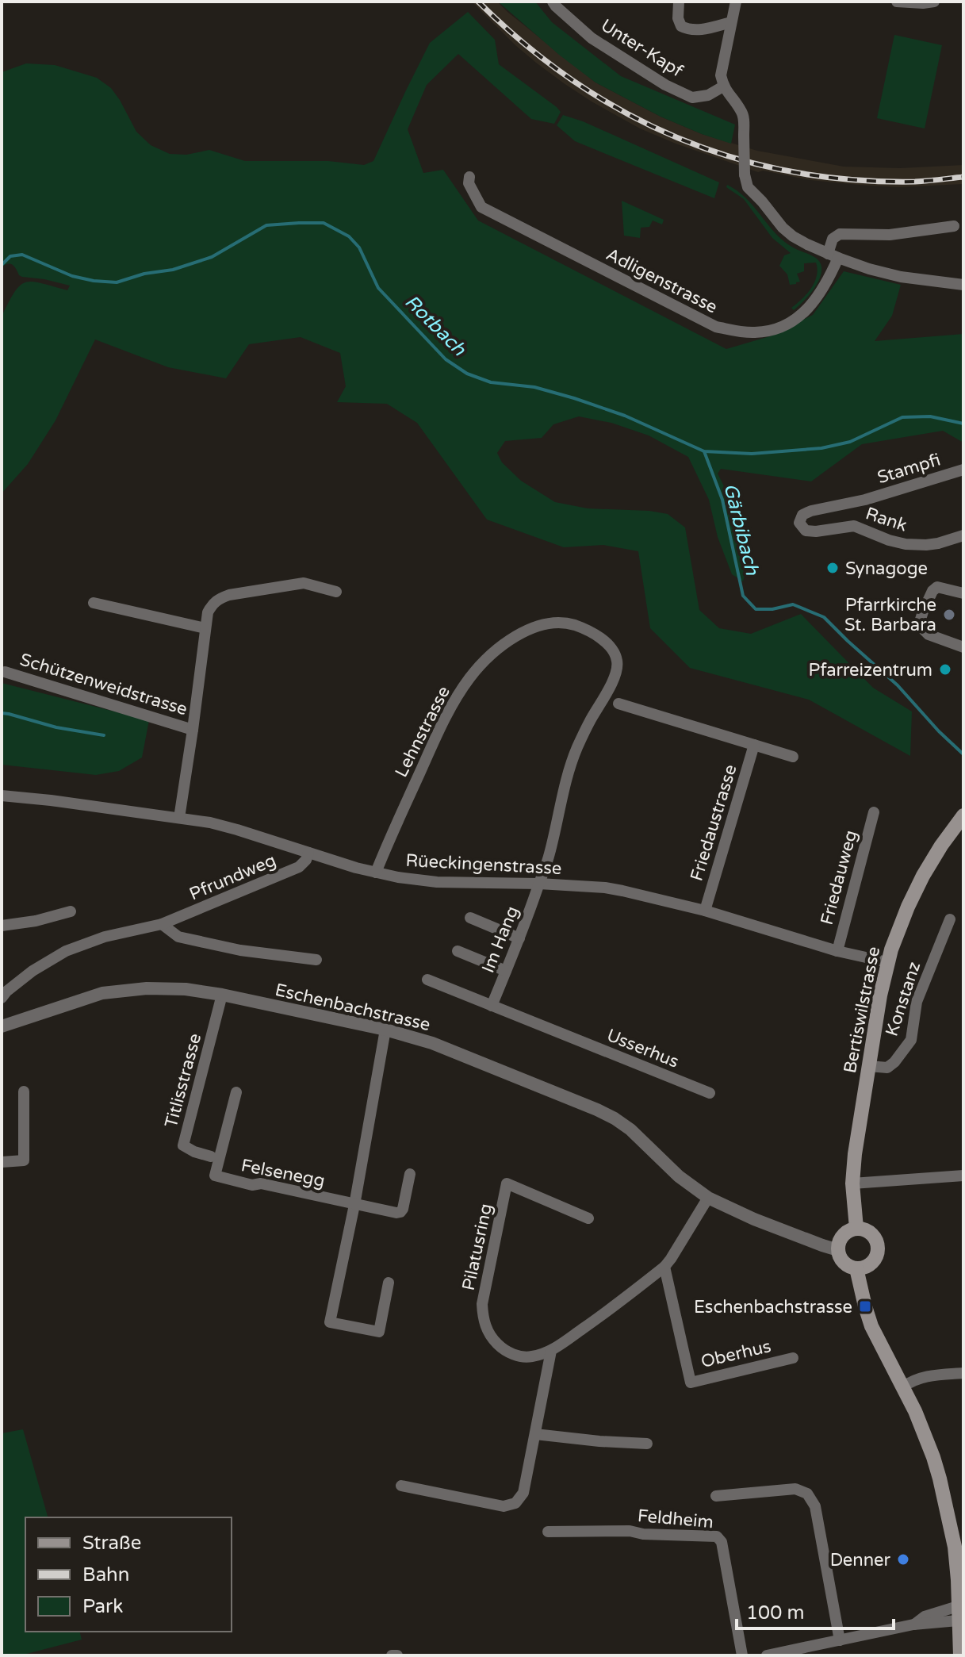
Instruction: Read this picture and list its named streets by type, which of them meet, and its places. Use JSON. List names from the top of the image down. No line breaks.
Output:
{"streets":{"main road":["Bertiswilstrasse"],"street":["Unter-Kapf","Adligenstrasse","Stampfi","Rank","Schützenweidstrasse","Lehnstrasse","Friedaustrasse","Rüeckingenstrasse","Pfrundweg","Friedauweg","Im Hang","Konstanz","Eschenbachstrasse","Usserhus","Titlisstrasse","Felsenegg","Pilatusring","Oberhus","Feldheim"]},"crossings":[["Stampfi","Rank"],["Schützenweidstrasse","Rüeckingenstrasse"],["Lehnstrasse","Rüeckingenstrasse"],["Lehnstrasse","Im Hang"],["Friedaustrasse","Rüeckingenstrasse"],["Rüeckingenstrasse","Pfrundweg"],["Rüeckingenstrasse","Friedauweg"],["Rüeckingenstrasse","Im Hang"],["Rüeckingenstrasse","Bertiswilstrasse"],["Im Hang","Usserhus"],["Konstanz","Bertiswilstrasse"],["Eschenbachstrasse","Bertiswilstrasse"],["Eschenbachstrasse","Titlisstrasse"],["Eschenbachstrasse","Pilatusring"],["Pilatusring","Oberhus"]],"water":["Rotbach","Gärbibach"],"places":{"other":["Synagoge","Pfarrkirche St. Barbara","Pfarreizentrum","Denner"],"transit":["Eschenbachstrasse"]},"legend":["Straße","Bahn","Park"],"scale_bar":"100 m"}
